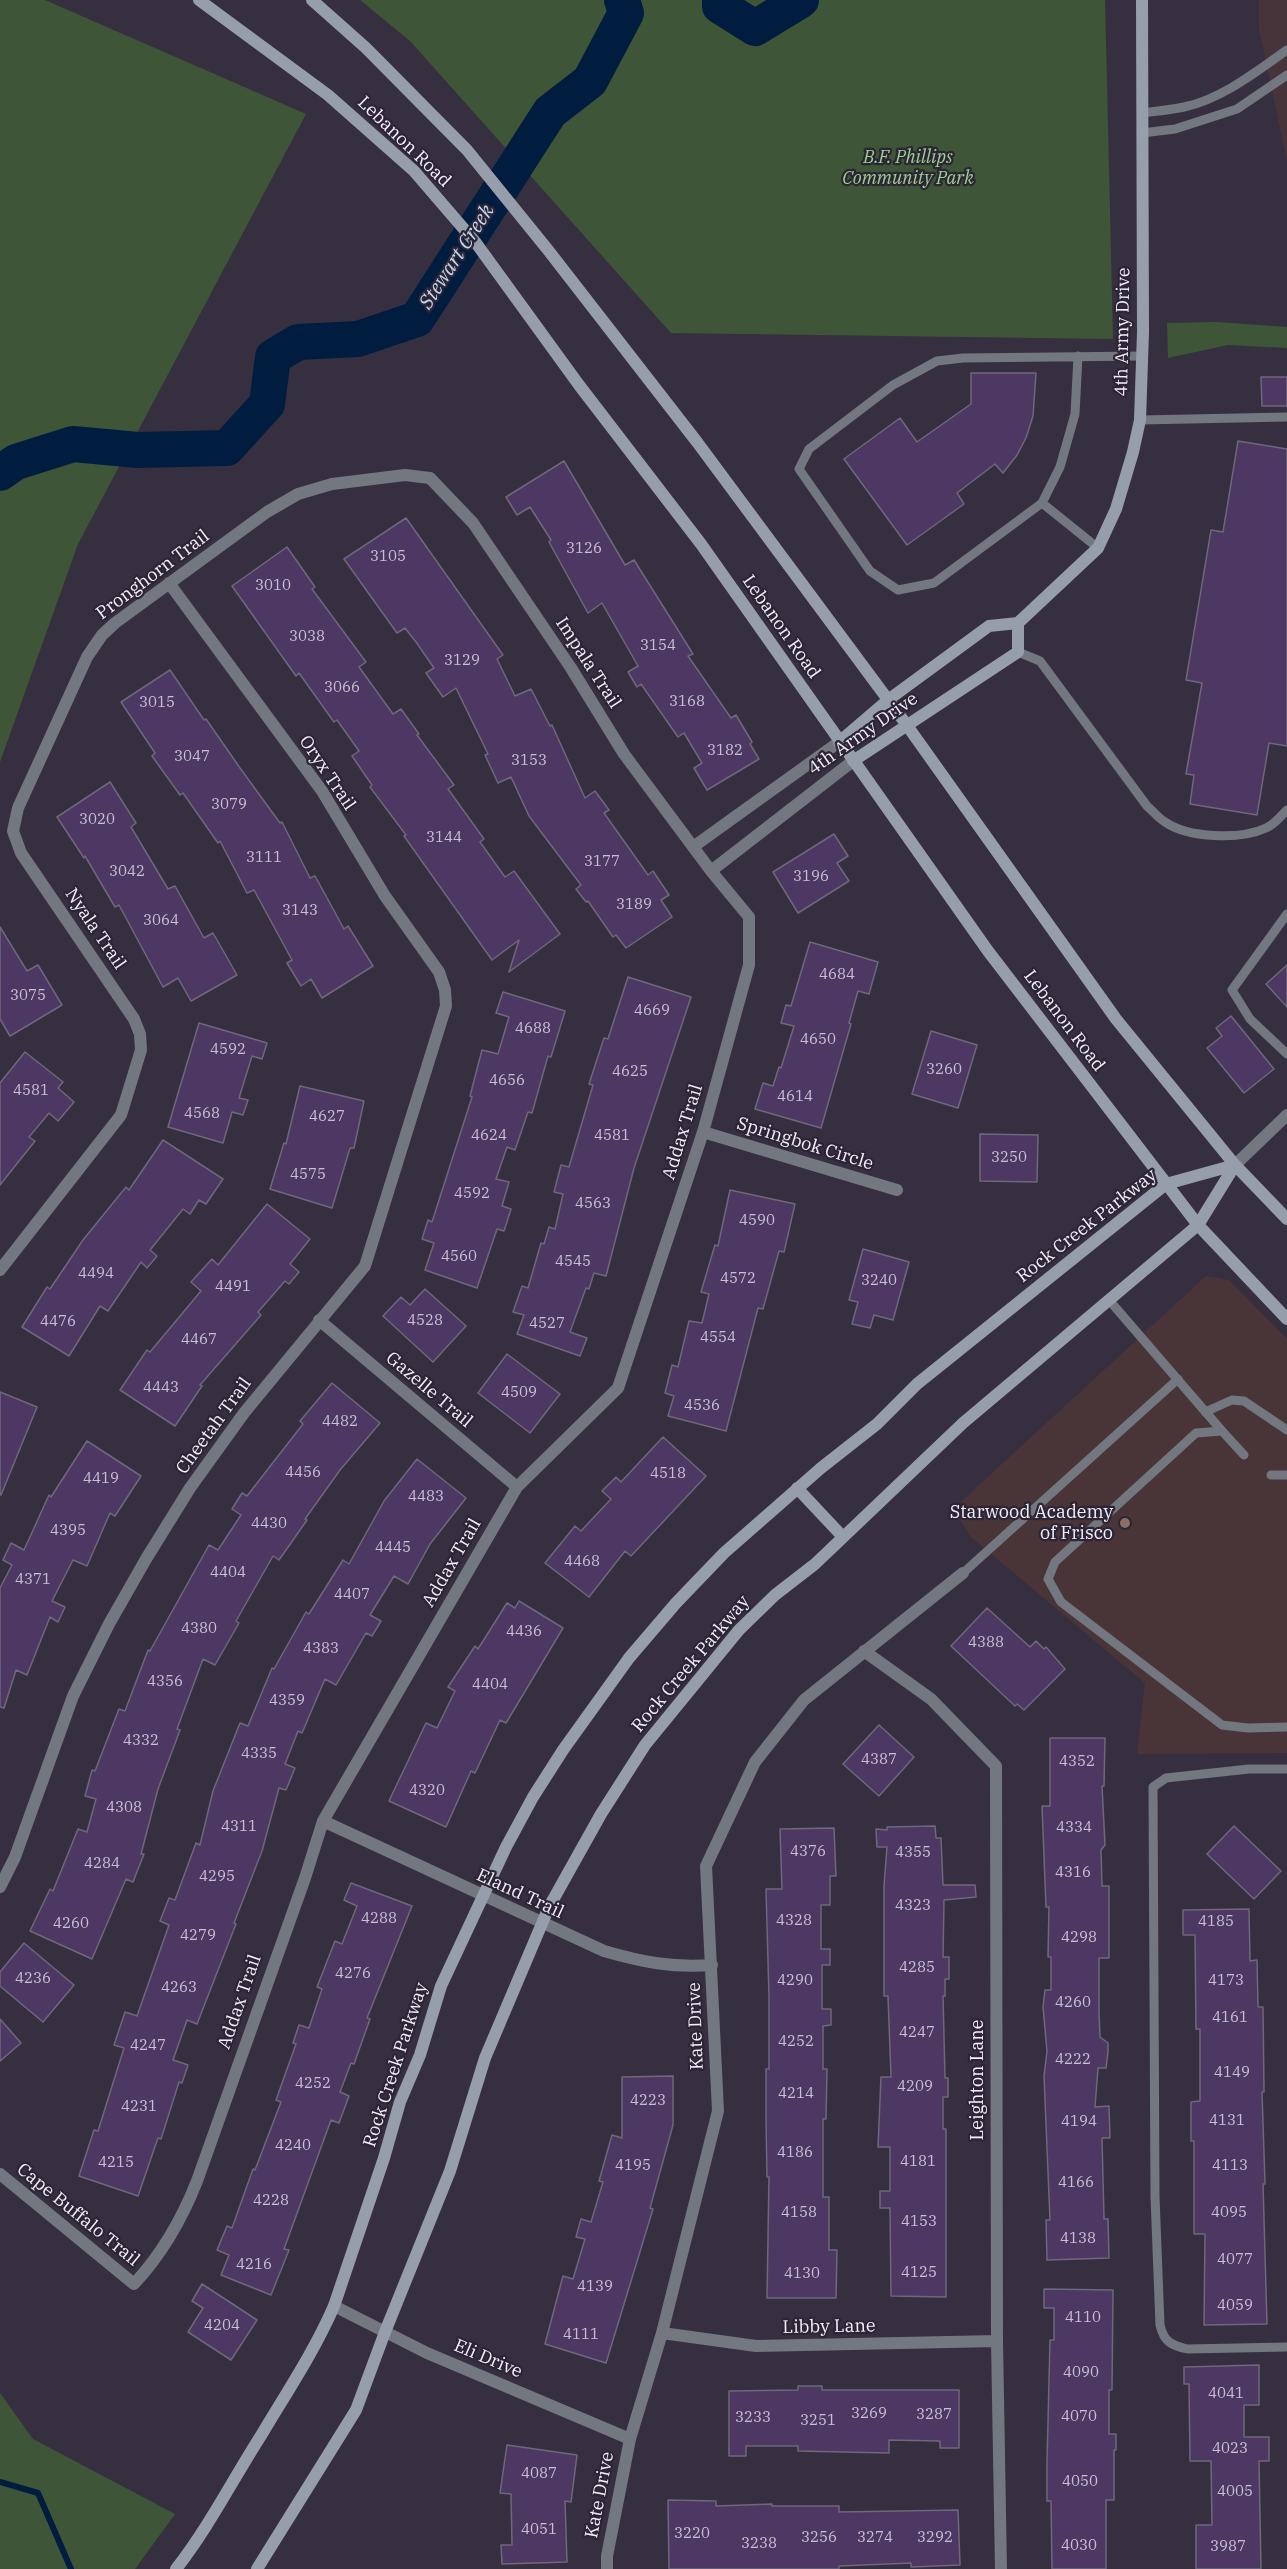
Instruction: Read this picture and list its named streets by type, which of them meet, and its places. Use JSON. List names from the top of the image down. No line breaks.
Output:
{"streets":{"street":["Lebanon Road","4th Army Drive","Pronghorn Trail","Impala Trail","Oryx Trail","Nyala Trail","Addax Trail","Springbok Circle","Rock Creek Parkway","Gazelle Trail","Cheetah Trail","Eland Trail","Kate Drive","Leighton Lane","Cape Buffalo Trail","Libby Lane","Eli Drive"]},"crossings":[["Lebanon Road","4th Army Drive"],["Lebanon Road","Rock Creek Parkway"],["4th Army Drive","Impala Trail"],["4th Army Drive","Addax Trail"],["Pronghorn Trail","Impala Trail"],["Pronghorn Trail","Oryx Trail"],["Pronghorn Trail","Nyala Trail"],["Impala Trail","Addax Trail"],["Oryx Trail","Cheetah Trail"],["Addax Trail","Springbok Circle"],["Addax Trail","Gazelle Trail"],["Addax Trail","Eland Trail"],["Addax Trail","Cape Buffalo Trail"],["Rock Creek Parkway","Eland Trail"],["Rock Creek Parkway","Eli Drive"],["Gazelle Trail","Cheetah Trail"],["Eland Trail","Kate Drive"],["Kate Drive","Leighton Lane"],["Kate Drive","Libby Lane"],["Kate Drive","Eli Drive"],["Leighton Lane","Libby Lane"]],"water":["Stewart Creek"],"parks":["B.F. Phillips Community Park"],"places":["Starwood Academy of Frisco"],"house_numbers":["3126","3105","3010","3038","3154","3129","3066","3168","3015","3182","3047","3153","3079","3020","3144","3111","3177","3042","3196","3189","3143","3064","4684","3075","4669","4688","4650","4592","3260","4625","4656","4581","4614","4568","4627","4624","4581","3250","4575","4592","4563","4590","4560","4545","4494","4572","3240","4491","4528","4476","4527","4554","4467","4443","4509","4536","4482","4456","4518","4419","4483","4430","4395","4445","4468","4404","4371","4407","4380","4436","4388","4383","4356","4404","4359","4332","4335","4387","4352","4320","4308","4311","4334","4376","4355","4284","4316","4295","4323","4288","4328","4185","4260","4279","4298","4285","4276","4236","4290","4173","4263","4260","4161","4247","4252","4247","4222","4149","4252","4209","4214","4223","4231","4131","4194","4240","4186","4181","4215","4195","4113","4166","4228","4158","4095","4153","4138","4077","4216","4125","4130","4139","4059","4110","4204","4111","4090","4041","3269","3287","4070","3233","3251","4023","4087","4050","4005","4051","3220","3256","3274","3292","3238","4030","3987"]}
